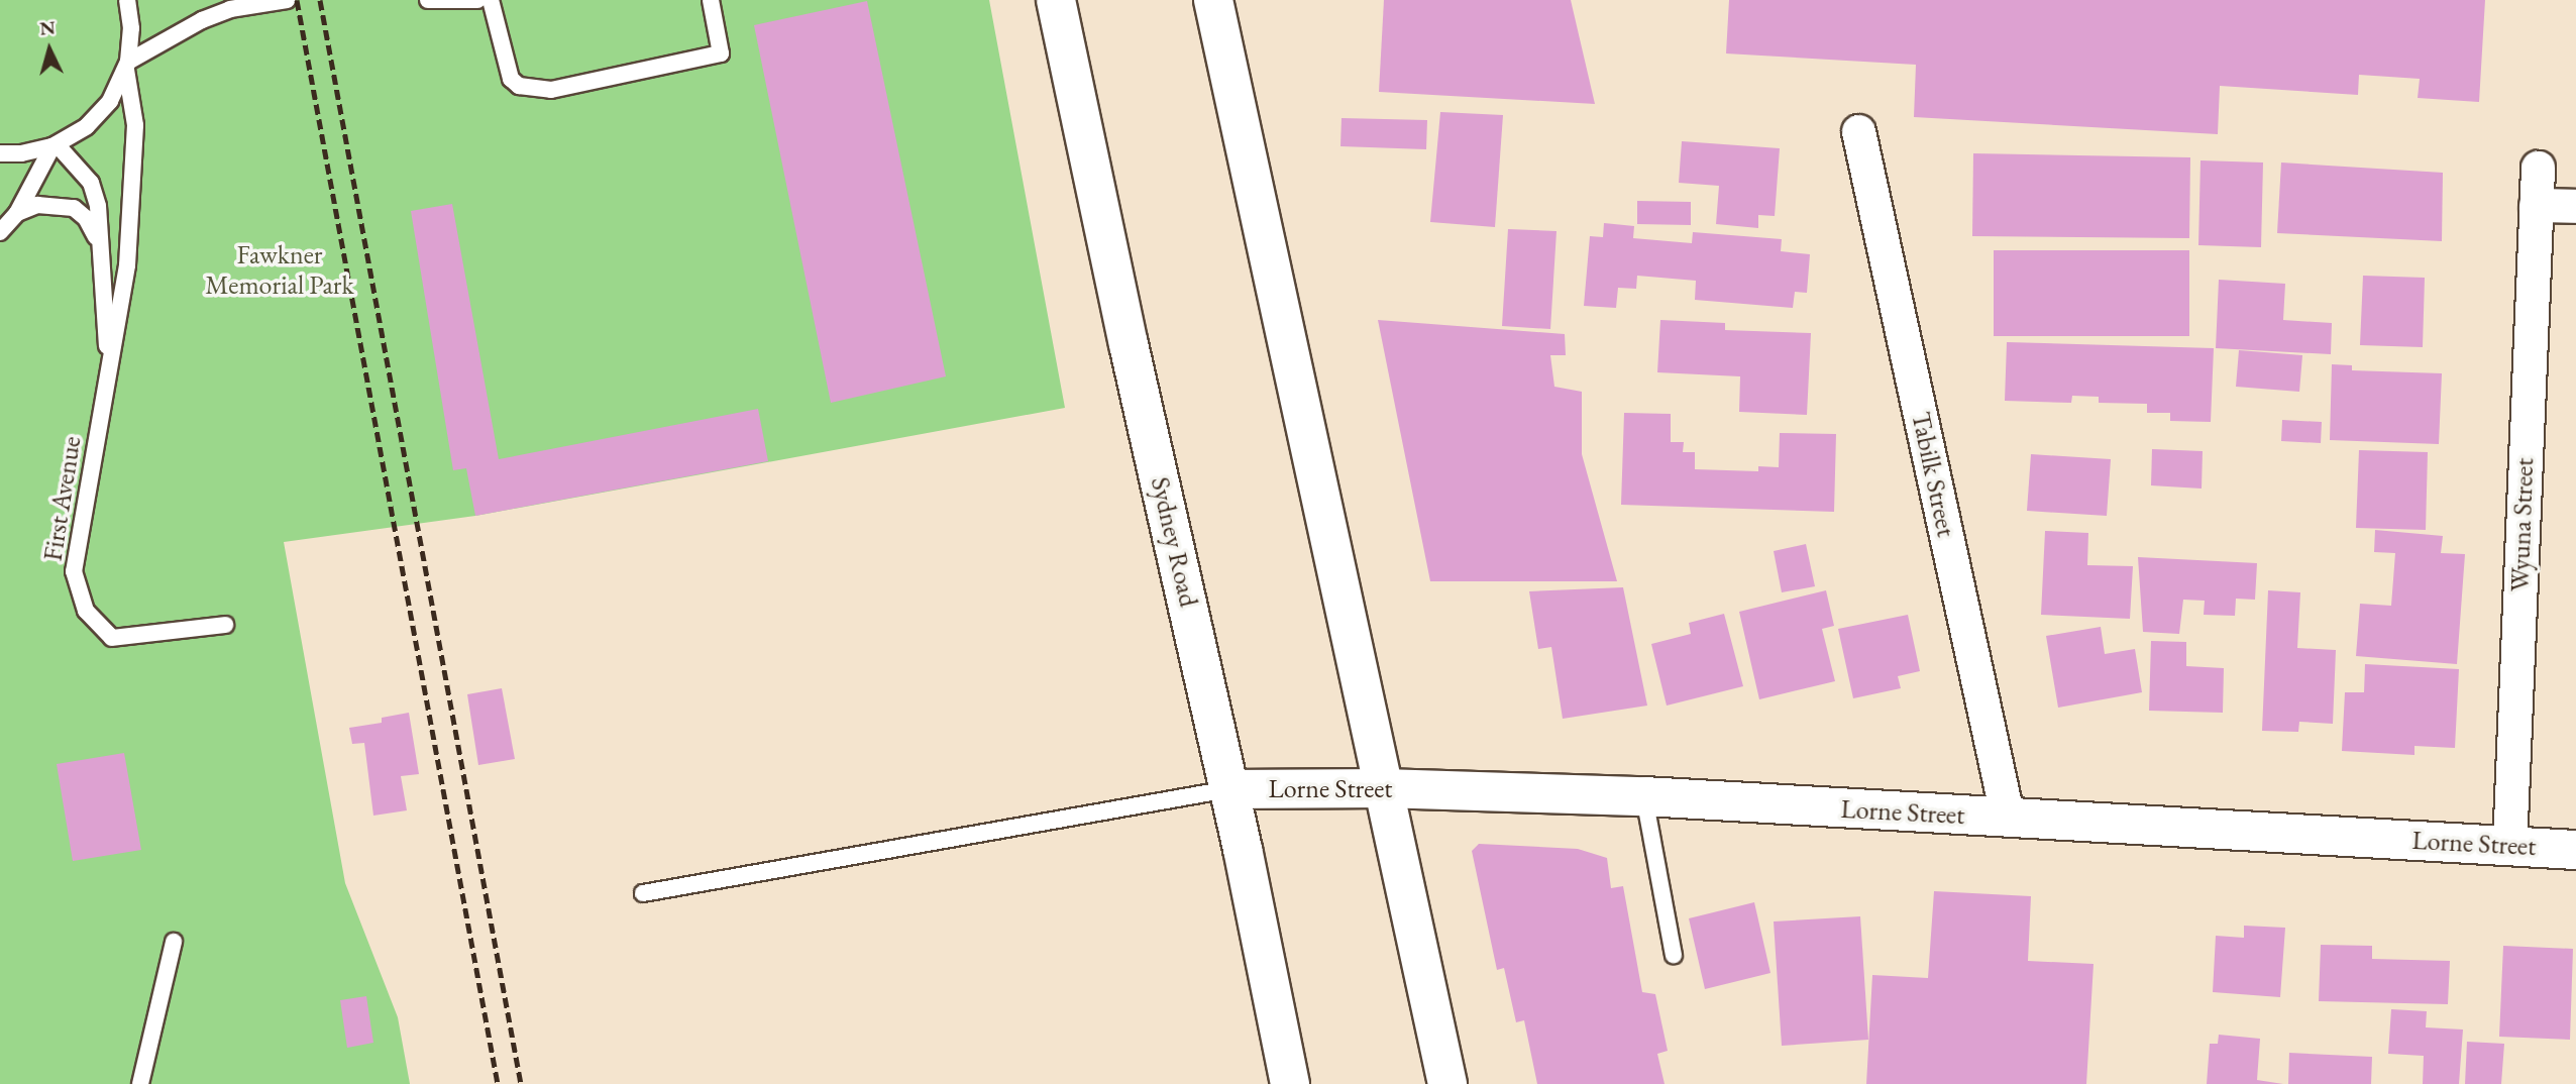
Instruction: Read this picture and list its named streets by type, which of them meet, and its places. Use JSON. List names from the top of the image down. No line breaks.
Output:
{"streets":{"main road":["Sydney Road","Lorne Street"],"street":["Tabilk Street","Wyuna Street"],"lane":["First Avenue"]},"crossings":[["Tabilk Street","Lorne Street"],["Wyuna Street","Lorne Street"],["Sydney Road","Lorne Street"]],"parks":["Fawkner Memorial Park"],"north":"top"}
